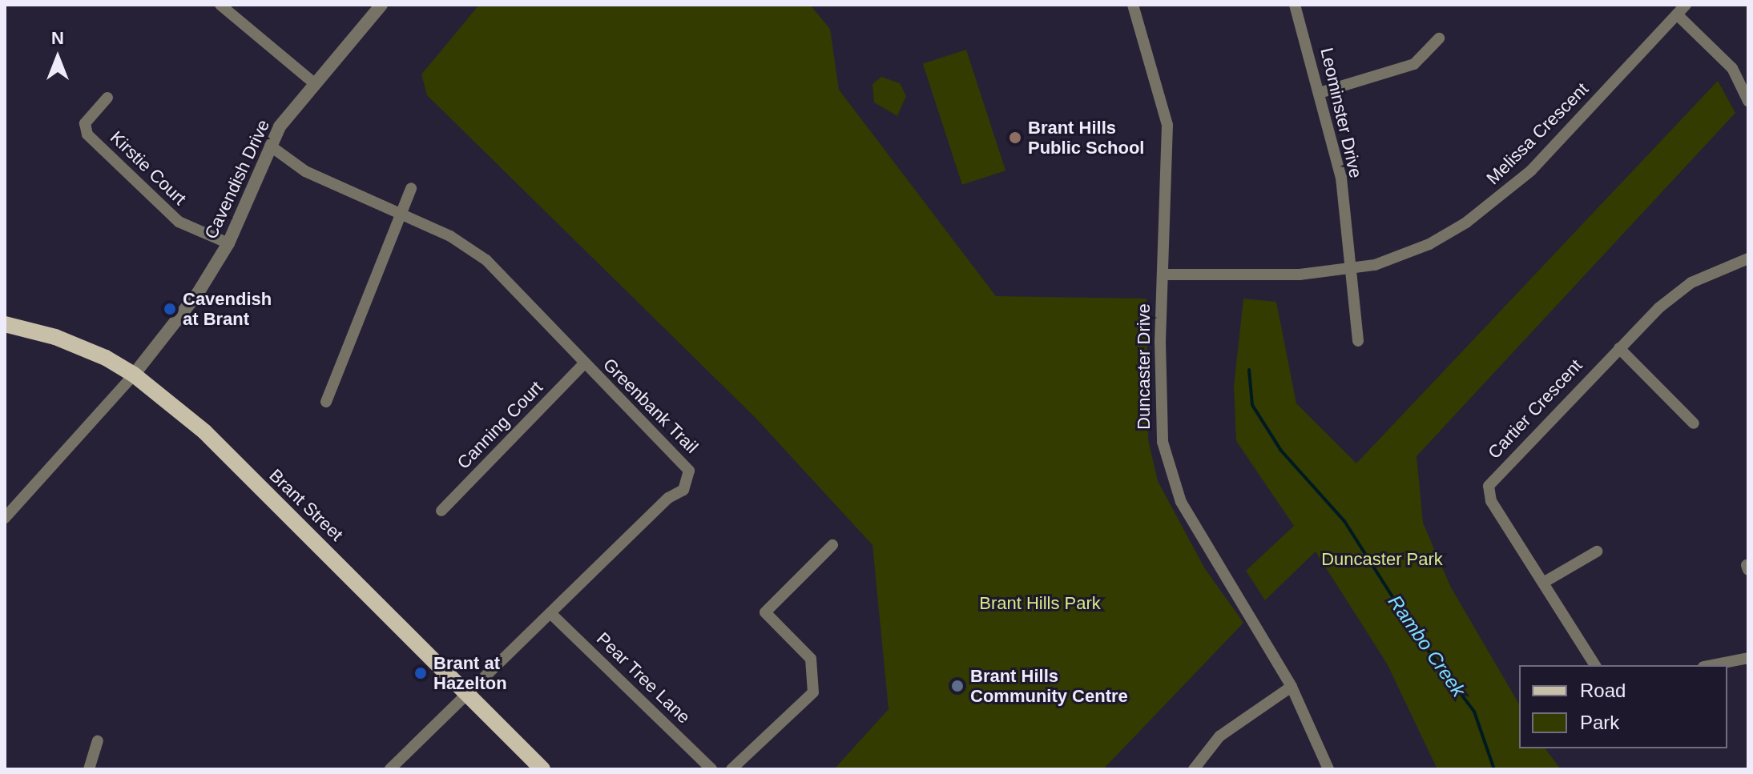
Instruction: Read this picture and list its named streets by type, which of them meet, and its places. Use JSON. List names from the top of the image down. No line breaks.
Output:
{"streets":{"main road":["Brant Street"],"street":["Leominster Drive","Melissa Crescent","Kirstie Court","Cavendish Drive","Duncaster Drive","Greenbank Trail","Cartier Crescent","Canning Court","Pear Tree Lane"]},"crossings":[["Leominster Drive","Melissa Crescent"],["Melissa Crescent","Duncaster Drive"],["Kirstie Court","Cavendish Drive"],["Cavendish Drive","Greenbank Trail"],["Cavendish Drive","Brant Street"],["Greenbank Trail","Canning Court"],["Greenbank Trail","Brant Street"],["Greenbank Trail","Pear Tree Lane"]],"water":["Rambo Creek"],"parks":["Duncaster Park","Brant Hills Park"],"places":["Brant Hills Public School","Cavendish at Brant","Brant at Hazelton","Brant Hills Community Centre"],"legend":["Road","Park"],"north":"top"}
